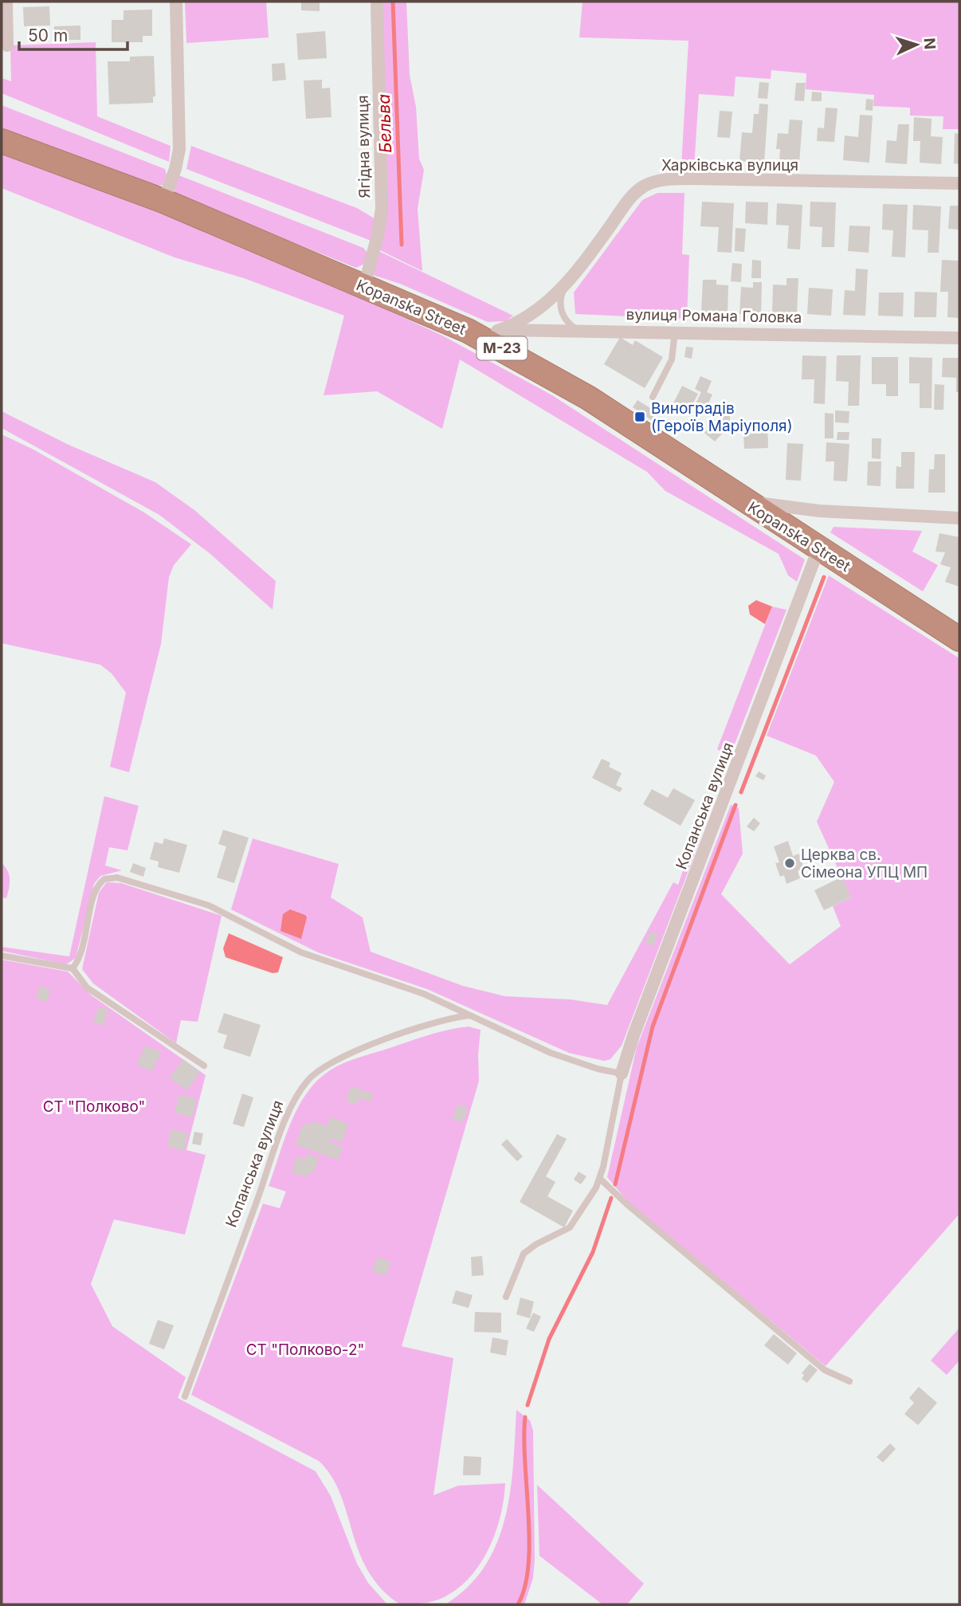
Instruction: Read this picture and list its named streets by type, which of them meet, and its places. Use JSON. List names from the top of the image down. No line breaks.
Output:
{"streets":{"highway":["Kopanska Street","М-23"],"street":["Ягідна вулиця","Харківська вулиця","вулиця Романа Головка","Копанська вулиця"]},"crossings":[["Ягідна вулиця","Kopanska Street"],["Харківська вулиця","вулиця Романа Головка"],["Kopanska Street","вулиця Романа Головка"],["Kopanska Street","Копанська вулиця"]],"water":["Бельва"],"parks":["СТ \"Полково\"","СТ \"Полково-2\""],"places":{"transit":["Виноградів (Героїв Маріуполя)"],"other":["Церква св. Сімеона УПЦ МП"]},"scale_bar":"50 m","north":"right"}
